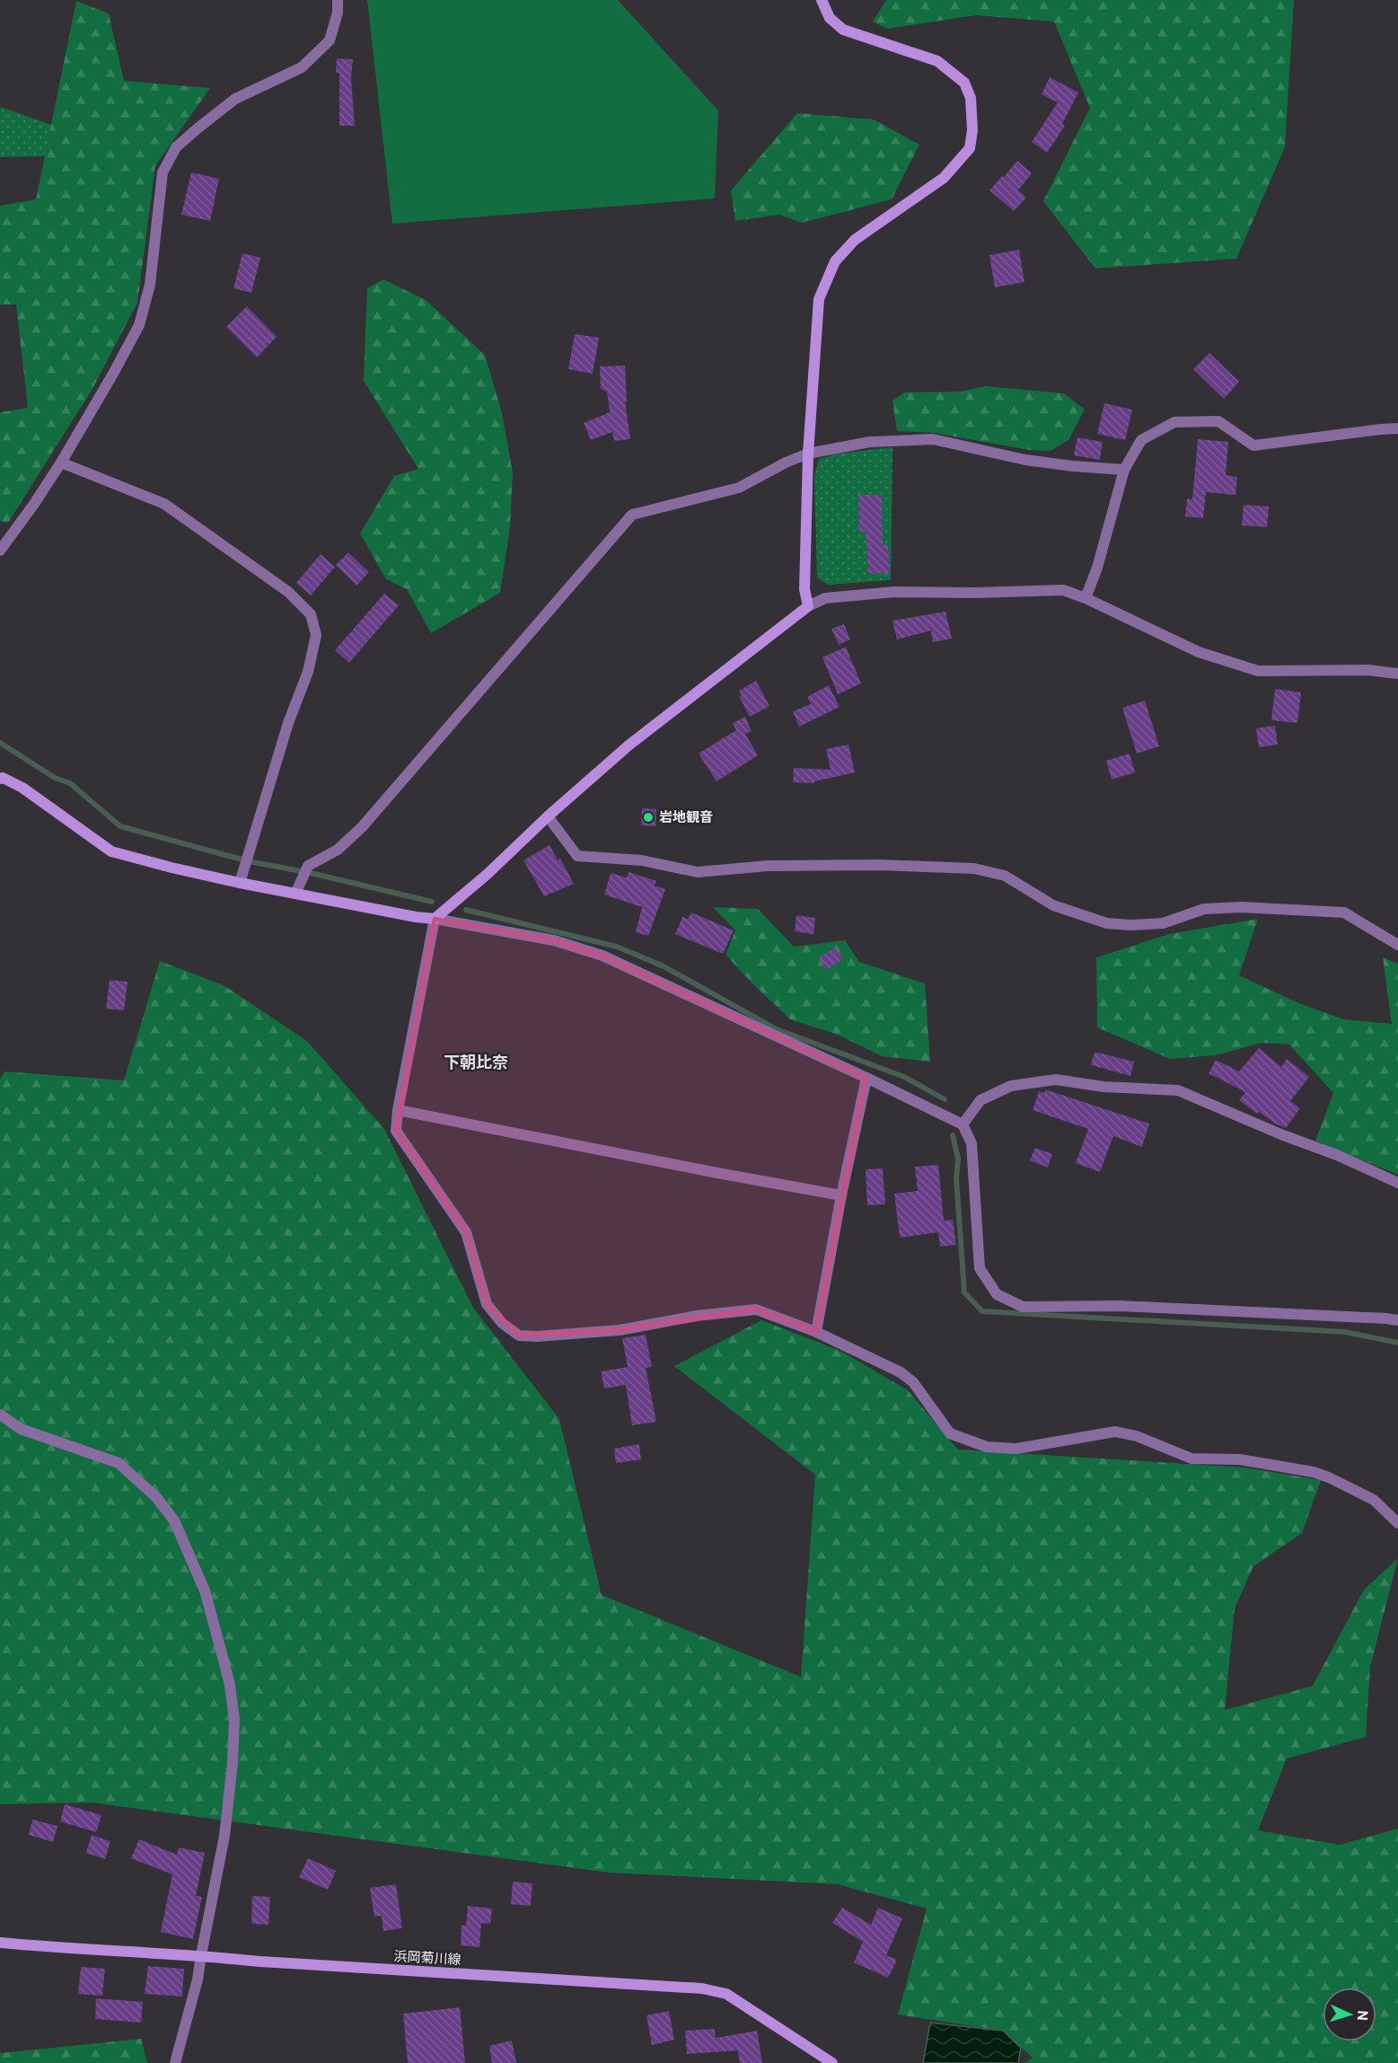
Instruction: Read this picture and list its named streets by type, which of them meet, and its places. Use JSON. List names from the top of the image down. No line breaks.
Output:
{"streets":{"street":["浜岡菊川線"]},"districts":["下朝比奈"],"places":["岩地観音"],"north":"right"}
